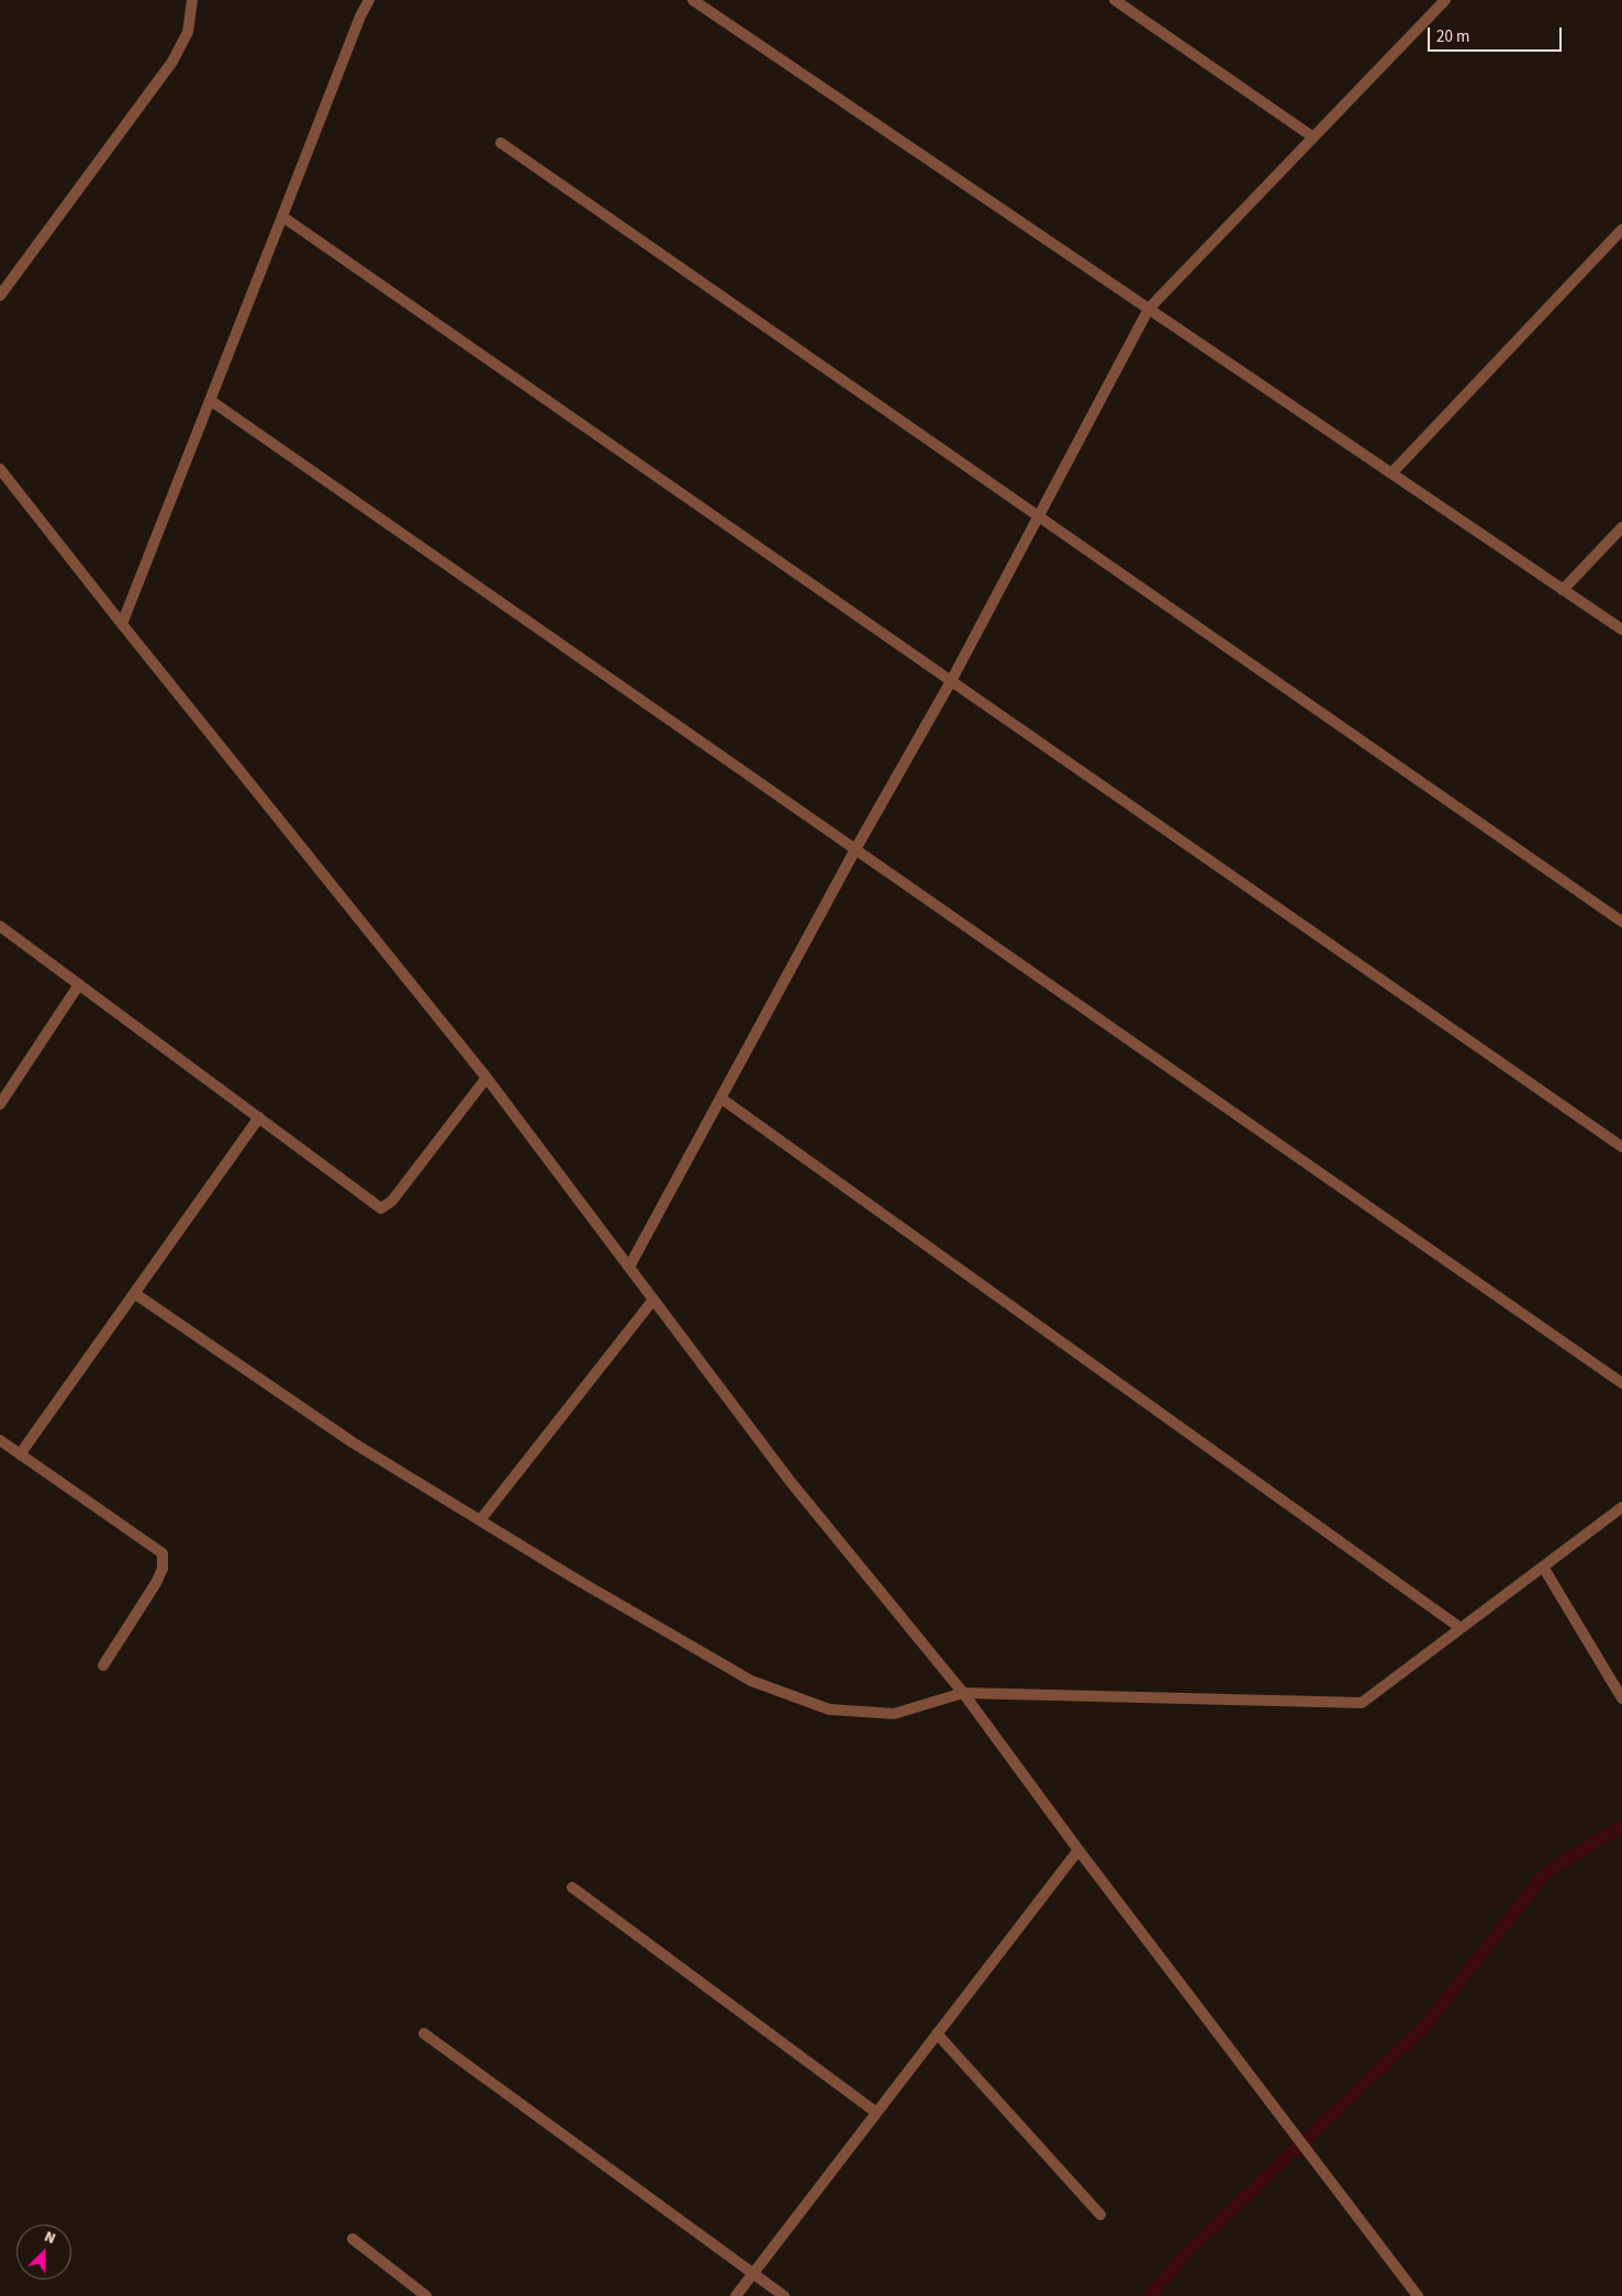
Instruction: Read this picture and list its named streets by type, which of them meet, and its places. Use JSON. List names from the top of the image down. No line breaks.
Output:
{"scale_bar":"20 m","north":"top right"}
